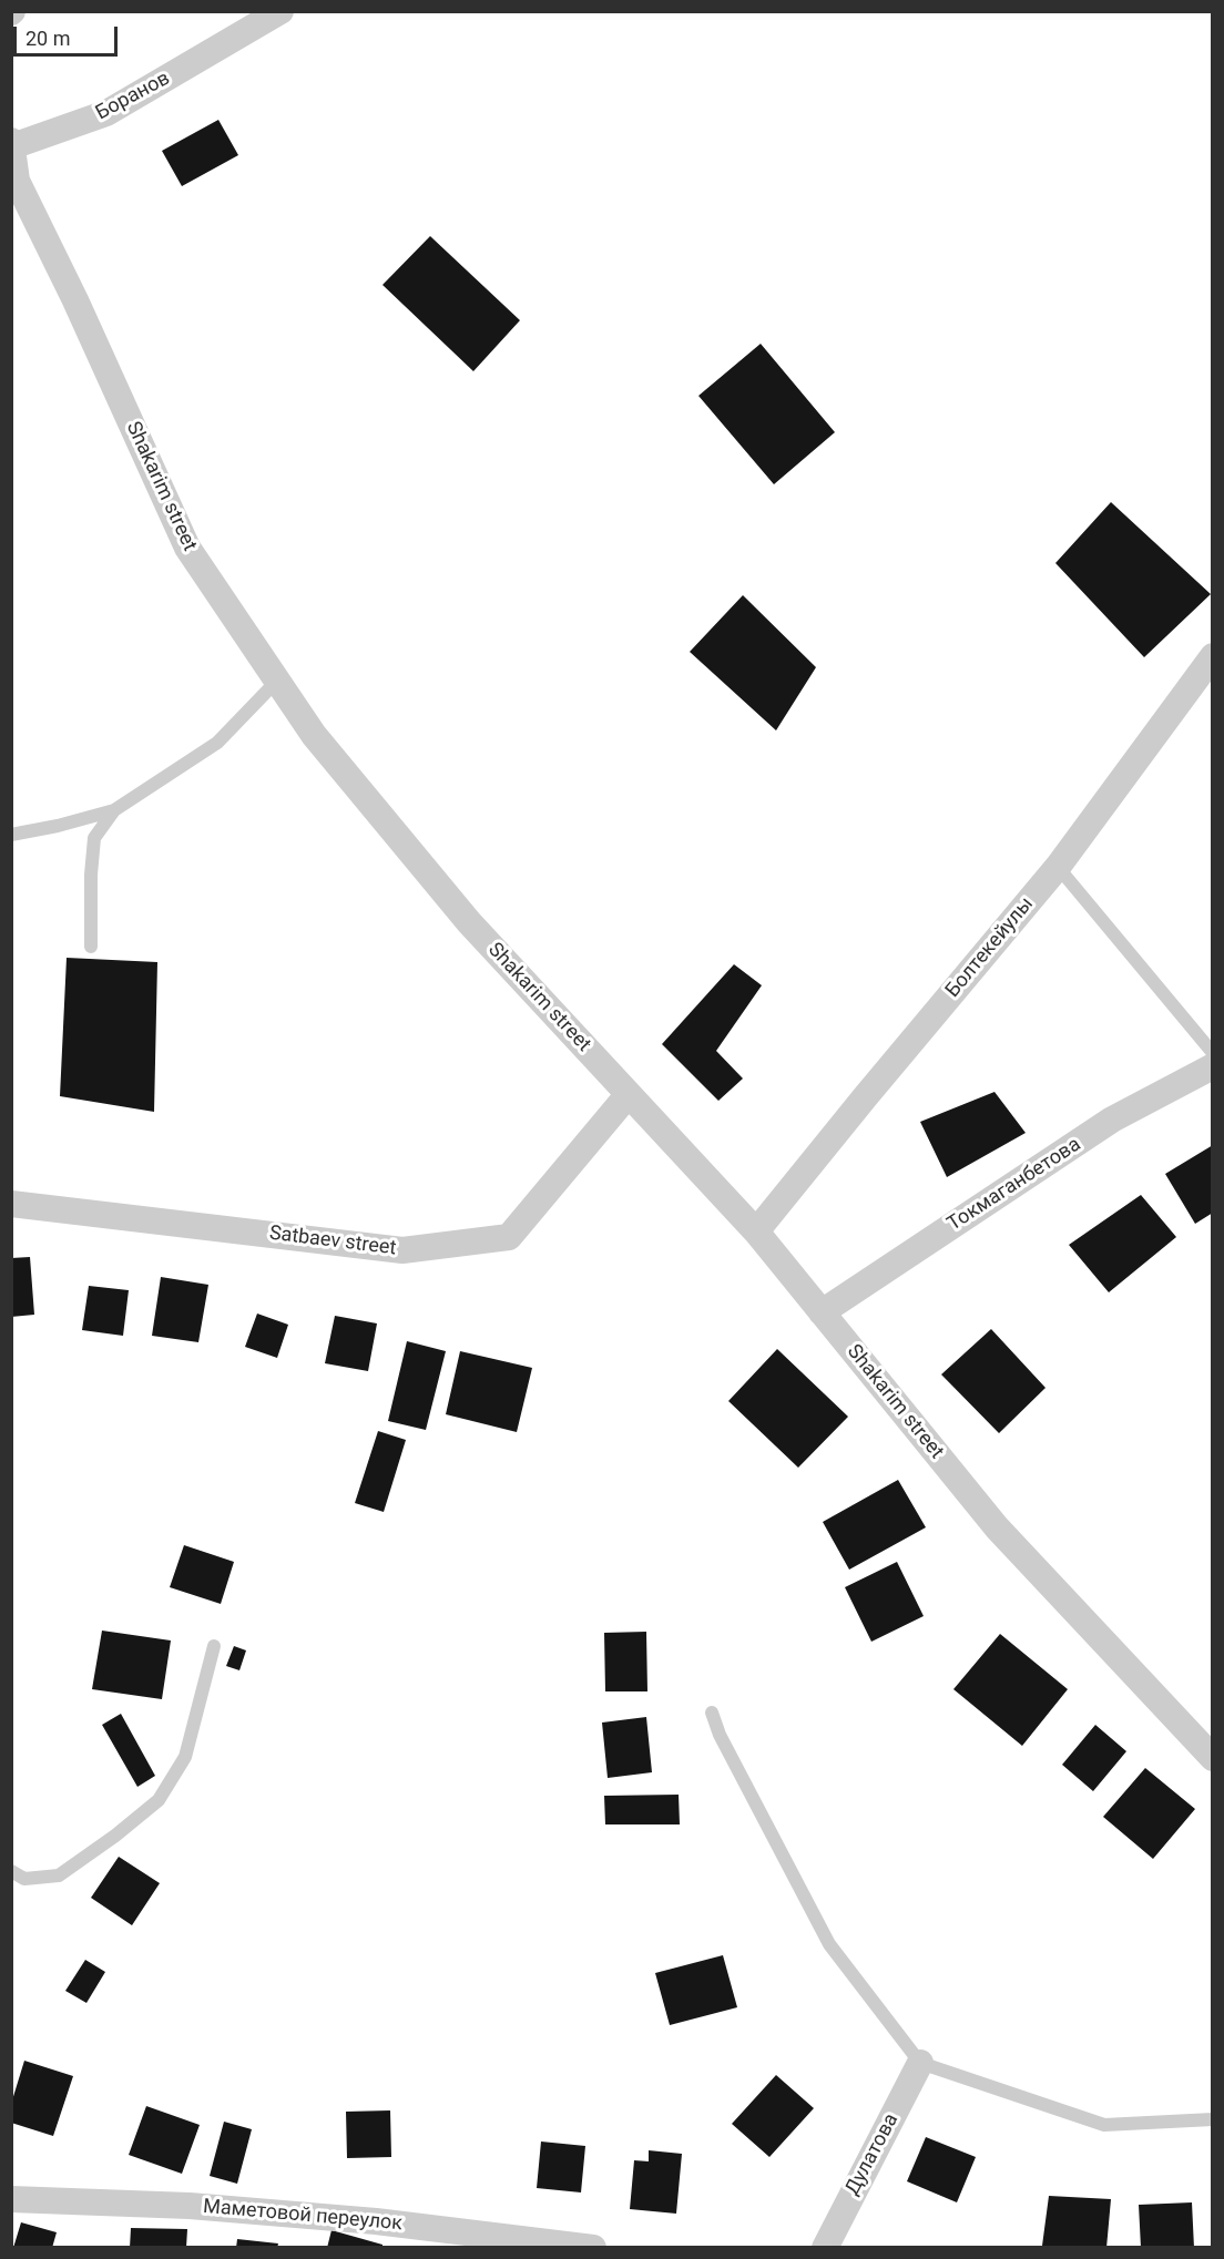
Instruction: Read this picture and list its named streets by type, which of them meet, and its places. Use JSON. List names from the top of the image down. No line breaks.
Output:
{"streets":{"street":["Боранов","Shakarim street","Болтекейулы","Токмаганбетова","Satbaev street","Дулатова","Маметовой переулок"]},"crossings":[["Боранов","Shakarim street"],["Shakarim street","Болтекейулы"],["Shakarim street","Токмаганбетова"],["Shakarim street","Satbaev street"]],"scale_bar":"20 m"}
